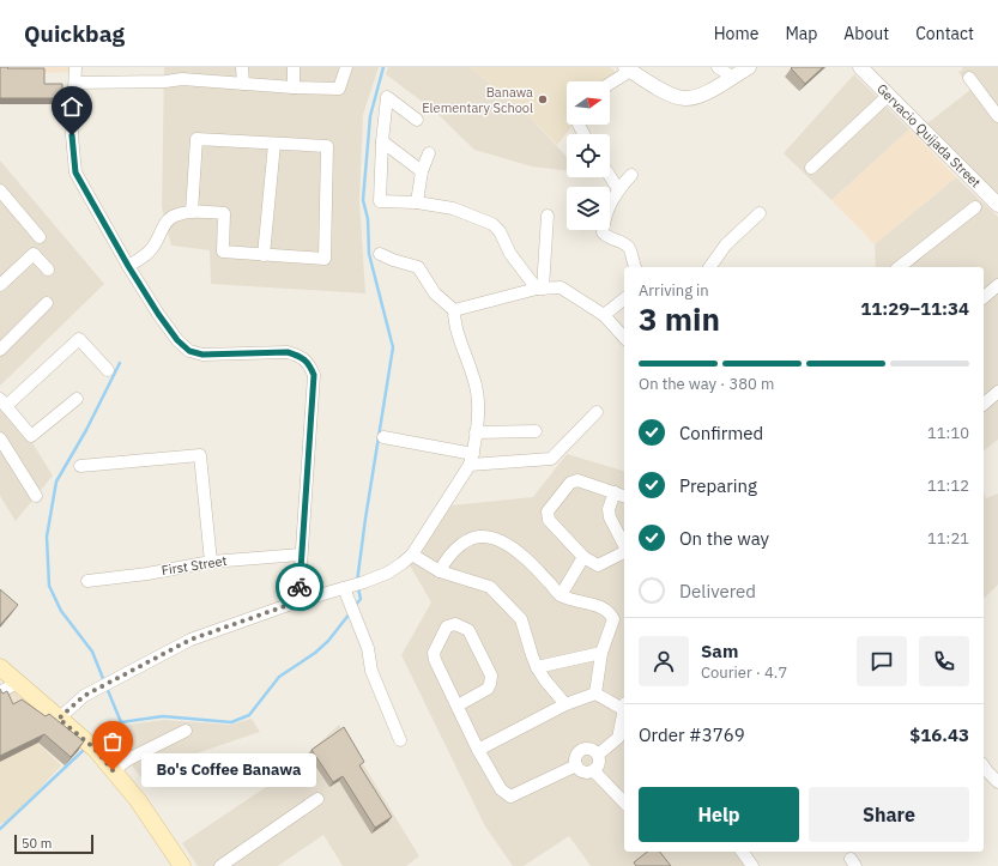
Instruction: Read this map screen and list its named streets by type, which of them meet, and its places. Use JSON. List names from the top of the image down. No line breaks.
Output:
{"streets":{"street":["Gervacio Quijada Street","First Street"]},"places":["Banawa Elementary School","Bo's Coffee Banawa"],"scale_bar":"50 m","north":"right","page":{"header":"Quickbag","nav":["Home","Map","About","Contact"],"heading":["3 min","Arriving in","11:29–11:34"],"panel":["Sam","Courier · 4.7","Order #3769","$16.43"],"bar":"On the way · 380 m","list":[["Confirmed","11:10"],["Preparing","11:12"],["On the way","11:21"],"Delivered"],"bubble":"Bo's Coffee Banawa","buttons":["Help","Share"],"scale":"50 m"}}
